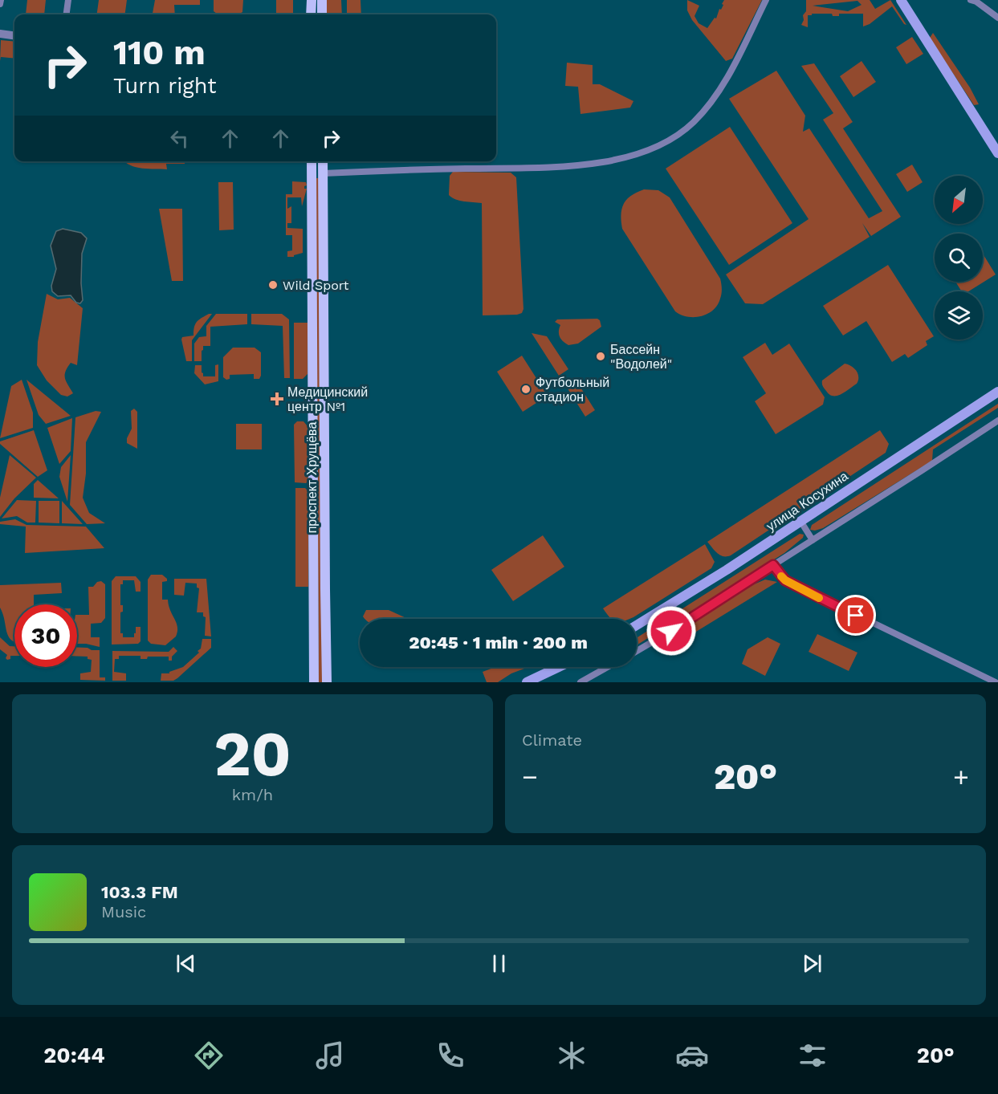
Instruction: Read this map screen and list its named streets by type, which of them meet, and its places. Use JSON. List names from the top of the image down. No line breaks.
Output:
{"streets":{"main road":["проспект Хрущёва","улица Косухина"]},"places":{"other":["Wild Sport","Бассейн \"Водолей\"","Футбольный стадион"],"health":["Медицинский центр №1"]},"north":"bottom left","page":{"turn":["110 m","Turn right"],"limit":"30","trip":"20:45 · 1 min · 200 m","tile":[["20","km/h"],"Climate"],"heat":["−","20°","+"],"song":["103.3 FM","Music"],"tabs":["20:44","20°"]}}
